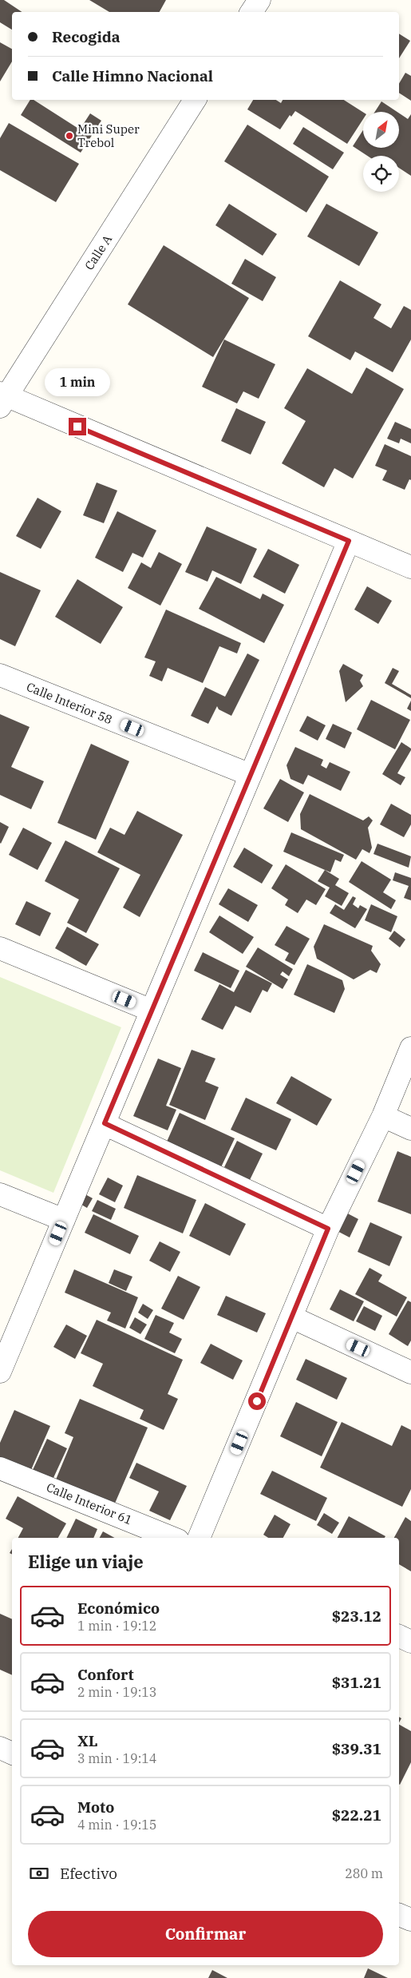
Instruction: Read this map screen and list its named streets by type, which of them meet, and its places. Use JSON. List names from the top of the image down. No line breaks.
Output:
{"streets":{"street":["Calle A","Calle Interior 58","Calle Interior 61"]},"places":["Mini Super Trebol"],"north":"top right","page":{"banner":["Recogida","Calle Himno Nacional"],"bubble":"1 min","heading":"Elige un viaje","list":[{"name":"Económico","note":"1 min · 19:12","value":"$23.12"},{"name":"Confort","note":"2 min · 19:13","value":"$31.21"},{"name":"XL","note":"3 min · 19:14","value":"$39.31"},{"name":"Moto","note":"4 min · 19:15","value":"$22.21"}],"pay":["Efectivo","280 m"],"buttons":"Confirmar"}}
